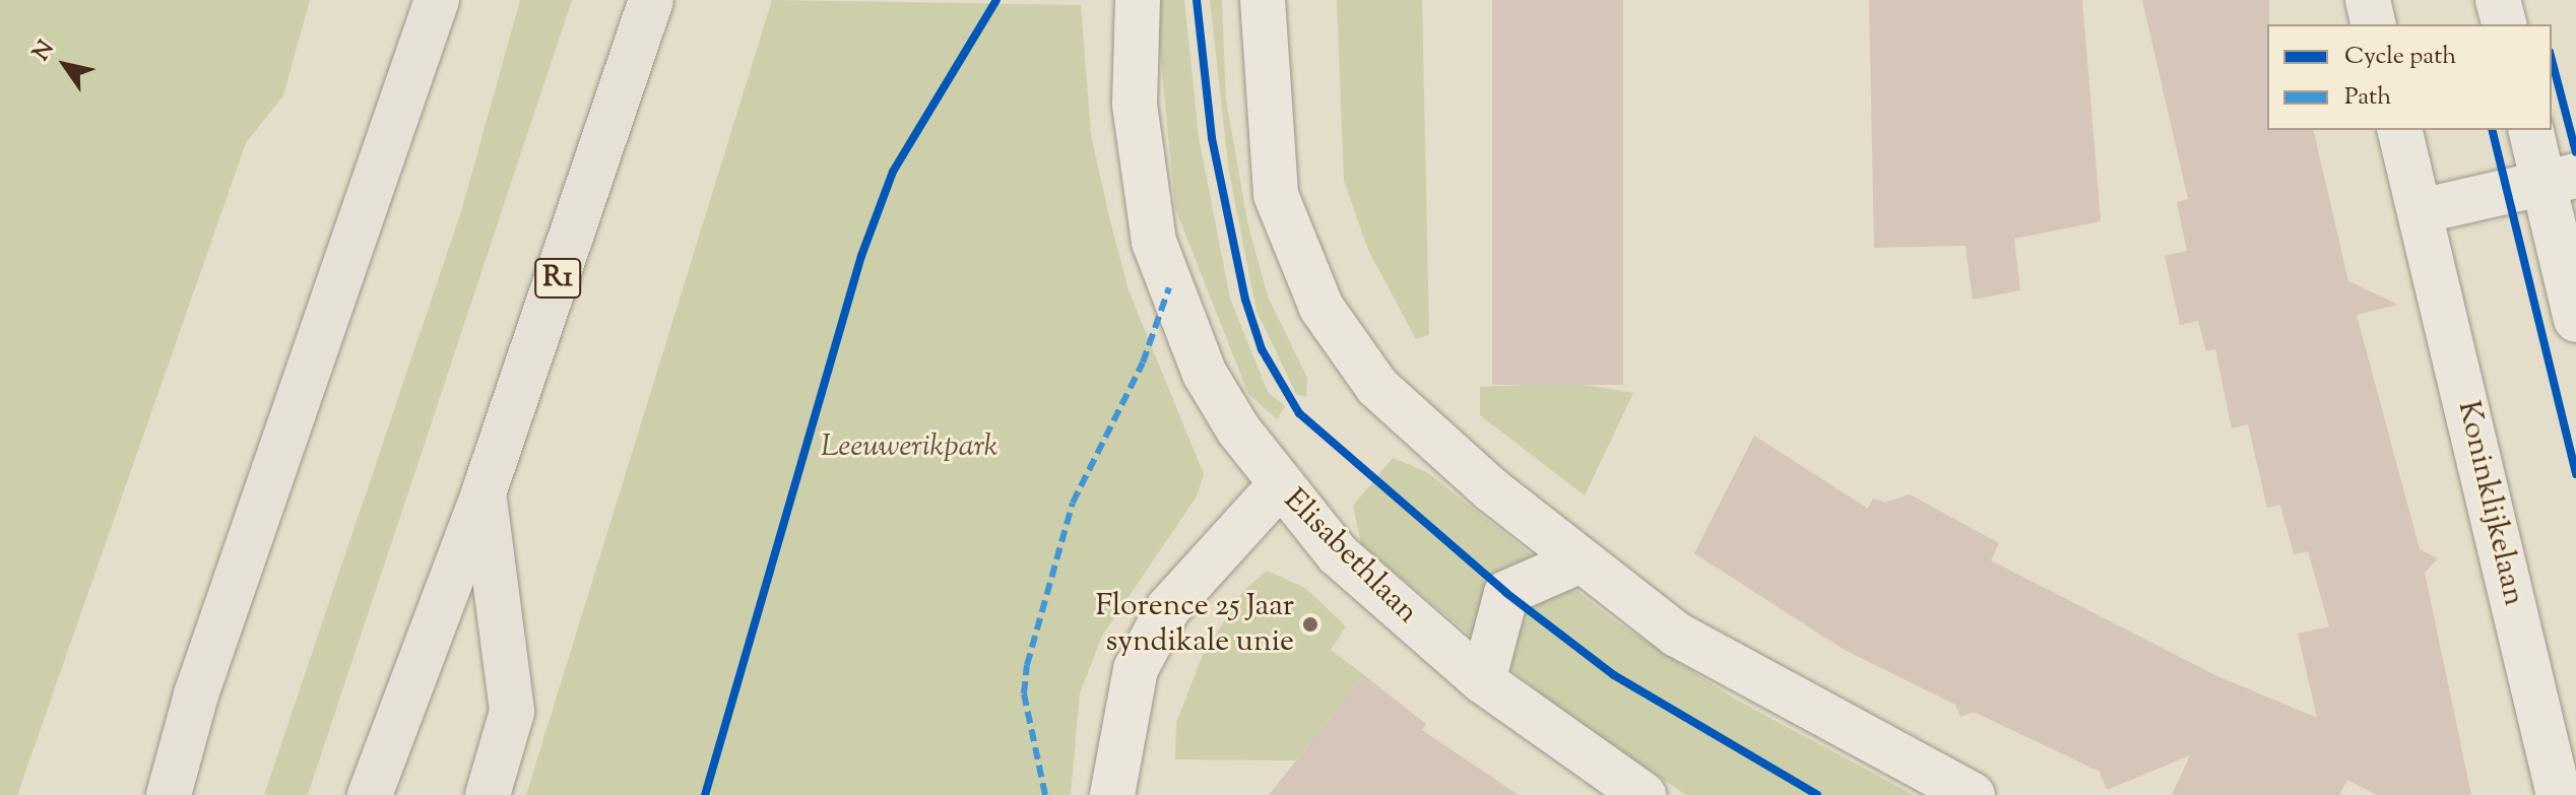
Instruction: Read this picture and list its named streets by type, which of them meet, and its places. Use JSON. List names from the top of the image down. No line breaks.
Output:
{"streets":{"highway":["R1"],"main road":["Koninklijkelaan","Elisabethlaan"]},"parks":["Leeuwerikpark"],"places":["Florence 25 Jaar syndikale unie"],"legend":["Cycle path","Path"],"north":"top left"}
